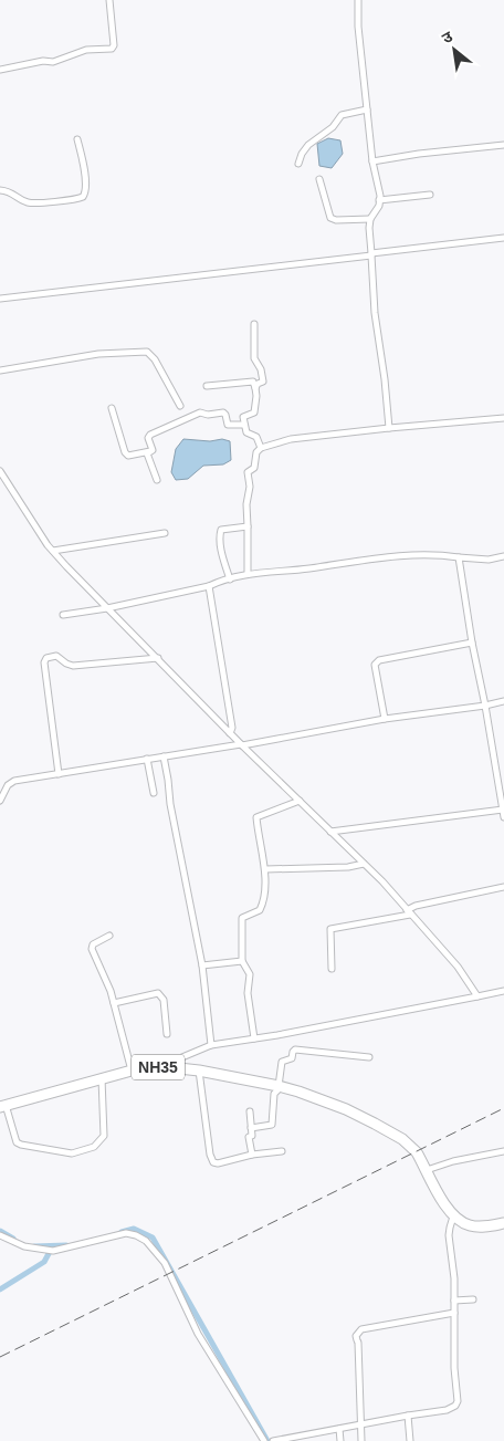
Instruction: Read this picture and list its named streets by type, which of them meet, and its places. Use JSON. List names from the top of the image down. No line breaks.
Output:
{"streets":{"highway":["NH35"]},"north":"top left"}
